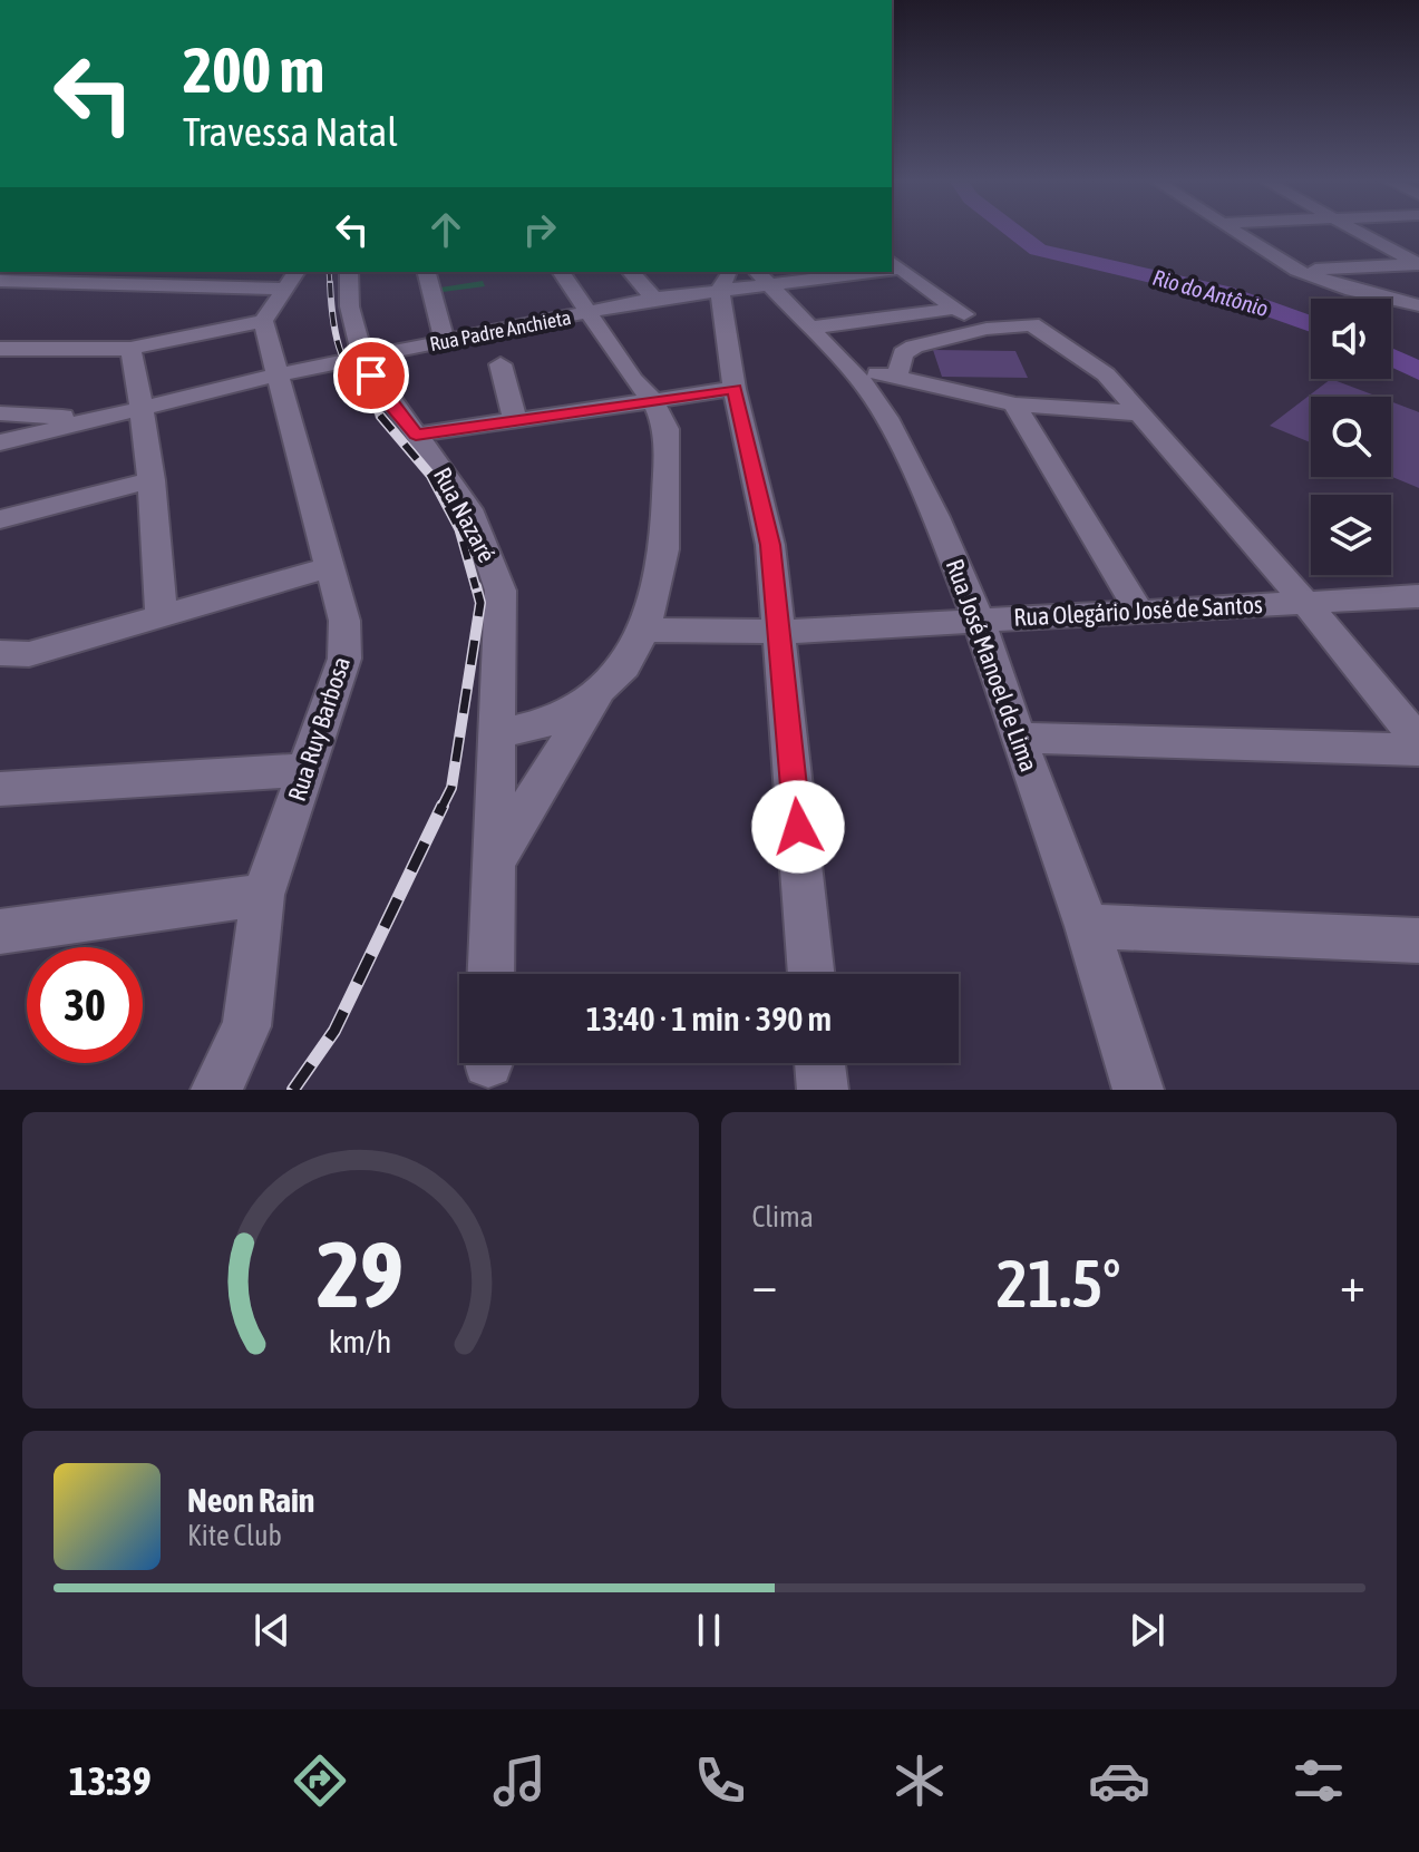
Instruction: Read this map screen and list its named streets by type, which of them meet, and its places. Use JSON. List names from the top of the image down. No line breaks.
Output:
{"streets":{"street":["Rua Padre Anchieta","Rua Nazaré","Rua Olegário José de Santos","Rua José Manoel de Lima","Rua Ruy Barbosa"]},"crossings":[["Rua Padre Anchieta","Rua Nazaré"],["Rua Padre Anchieta","Rua José Manoel de Lima"],["Rua Padre Anchieta","Rua Ruy Barbosa"],["Rua Olegário José de Santos","Rua José Manoel de Lima"]],"water":["Rio do Antônio"],"page":{"turn":["200 m","Travessa Natal"],"limit":"30","trip":"13:40 · 1 min · 390 m","tile":"Clima","heat":["−","21.5°","+"],"song":["Neon Rain","Kite Club"],"tabs":"13:39","gauge":["29","km/h"]}}
